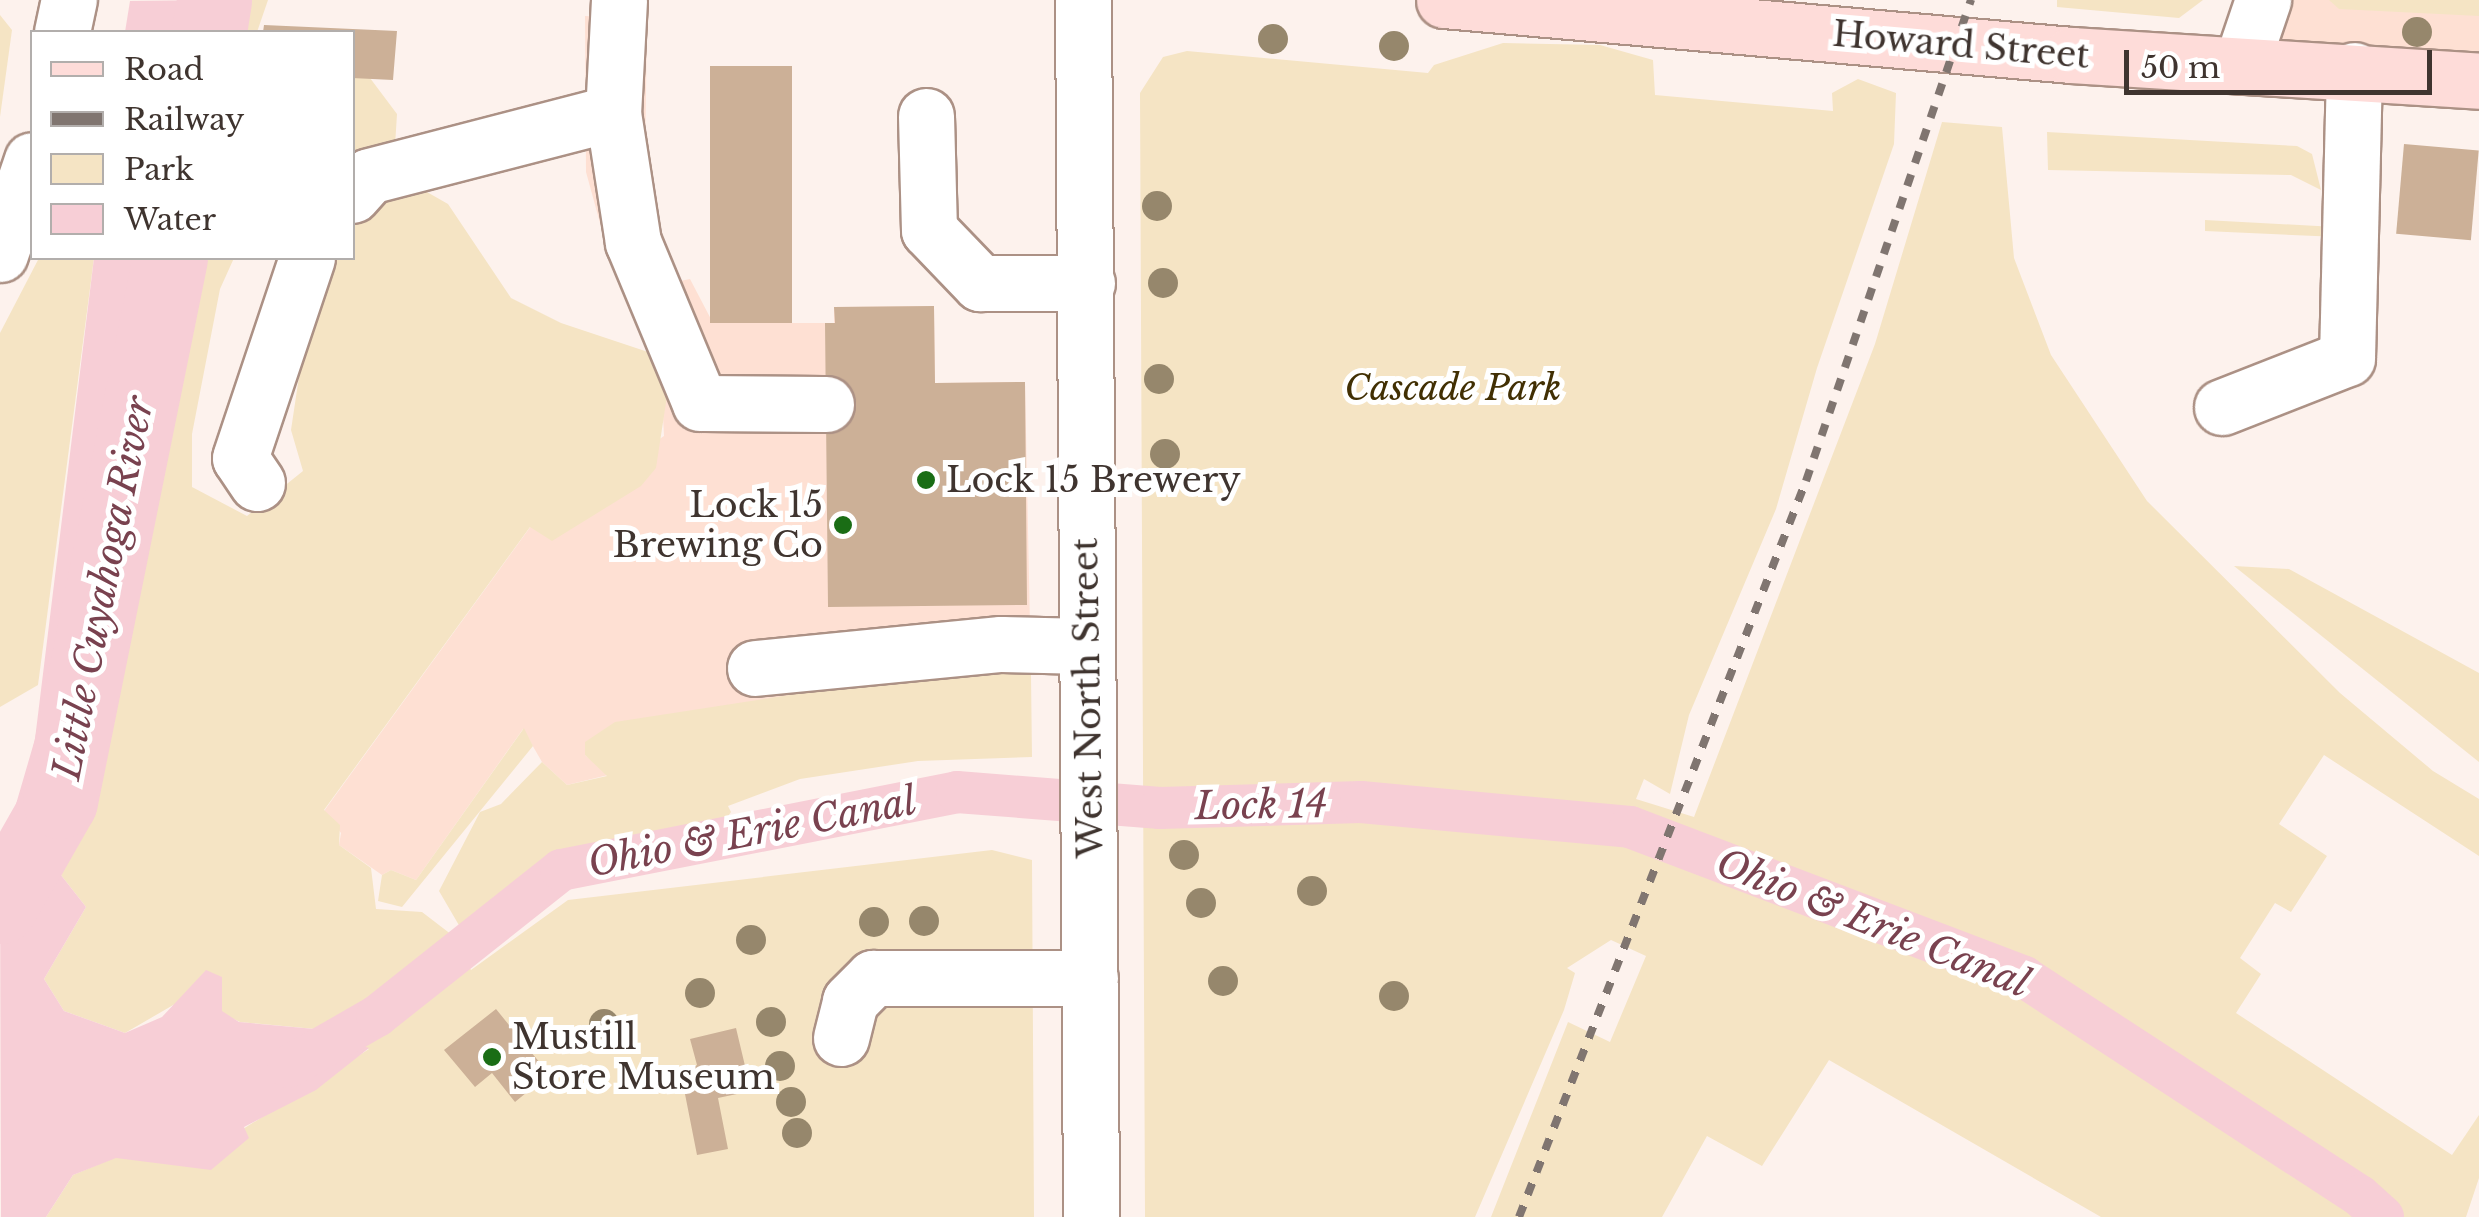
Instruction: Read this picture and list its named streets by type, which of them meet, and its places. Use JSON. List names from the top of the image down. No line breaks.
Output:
{"streets":{"main road":["Howard Street"],"street":["West North Street"]},"water":["Little Cuyahoga River","Lock 14","Ohio & Erie Canal"],"parks":["Cascade Park"],"places":["Lock 15 Brewery","Lock 15 Brewing Co","Mustill Store Museum"],"legend":["Road","Railway","Park","Water"],"scale_bar":"50 m"}
